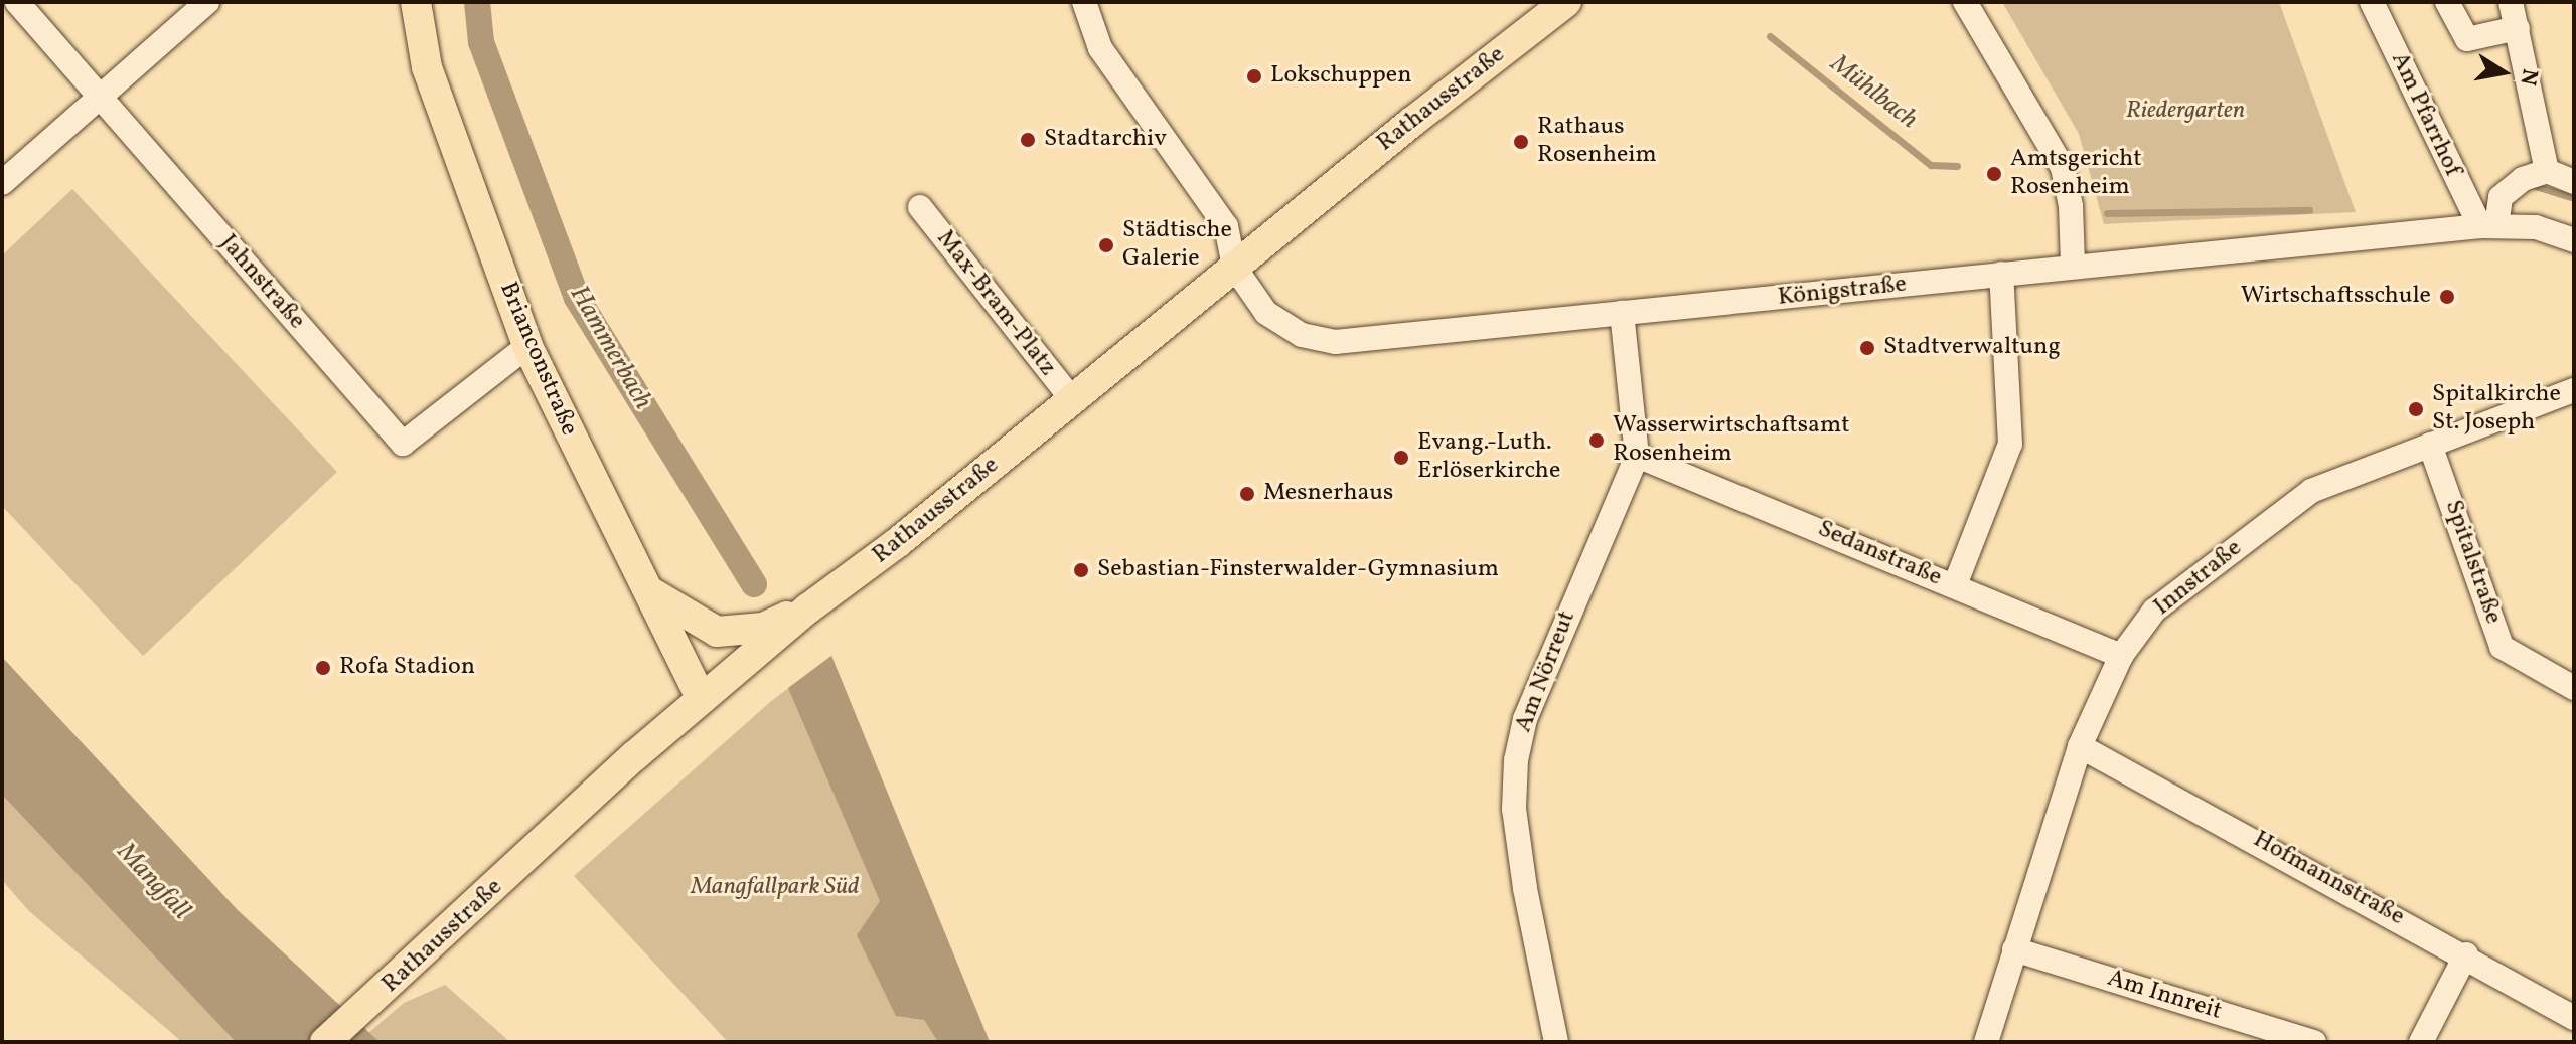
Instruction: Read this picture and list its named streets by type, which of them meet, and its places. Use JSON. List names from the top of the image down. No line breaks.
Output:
{"streets":{"main road":["Rathausstraße","Brianconstraße"],"street":["Am Pfarrhof","Jahnstraße","Königstraße","Max-Bram-Platz","Sedanstraße","Spitalstraße","Innstraße","Am Nörreut","Hofmannstraße","Am Innreit"]},"crossings":[["Rathausstraße","Königstraße"],["Rathausstraße","Max-Bram-Platz"],["Rathausstraße","Brianconstraße"],["Am Pfarrhof","Königstraße"],["Jahnstraße","Brianconstraße"],["Königstraße","Am Nörreut"],["Sedanstraße","Innstraße"],["Sedanstraße","Am Nörreut"],["Spitalstraße","Innstraße"],["Innstraße","Hofmannstraße"],["Innstraße","Am Innreit"]],"water":["Mühlbach","Hammerbach","Mangfall"],"parks":["Riedergarten","Mangfallpark Süd"],"places":["Lokschuppen","Stadtarchiv","Rathaus Rosenheim","Amtsgericht Rosenheim","Städtische Galerie","Wirtschaftsschule","Stadtverwaltung","Spitalkirche St. Joseph","Wasserwirtschaftsamt Rosenheim","Evang.-Luth. Erlöserkirche","Mesnerhaus","Sebastian-Finsterwalder-Gymnasium","Rofa Stadion"],"north":"right"}
